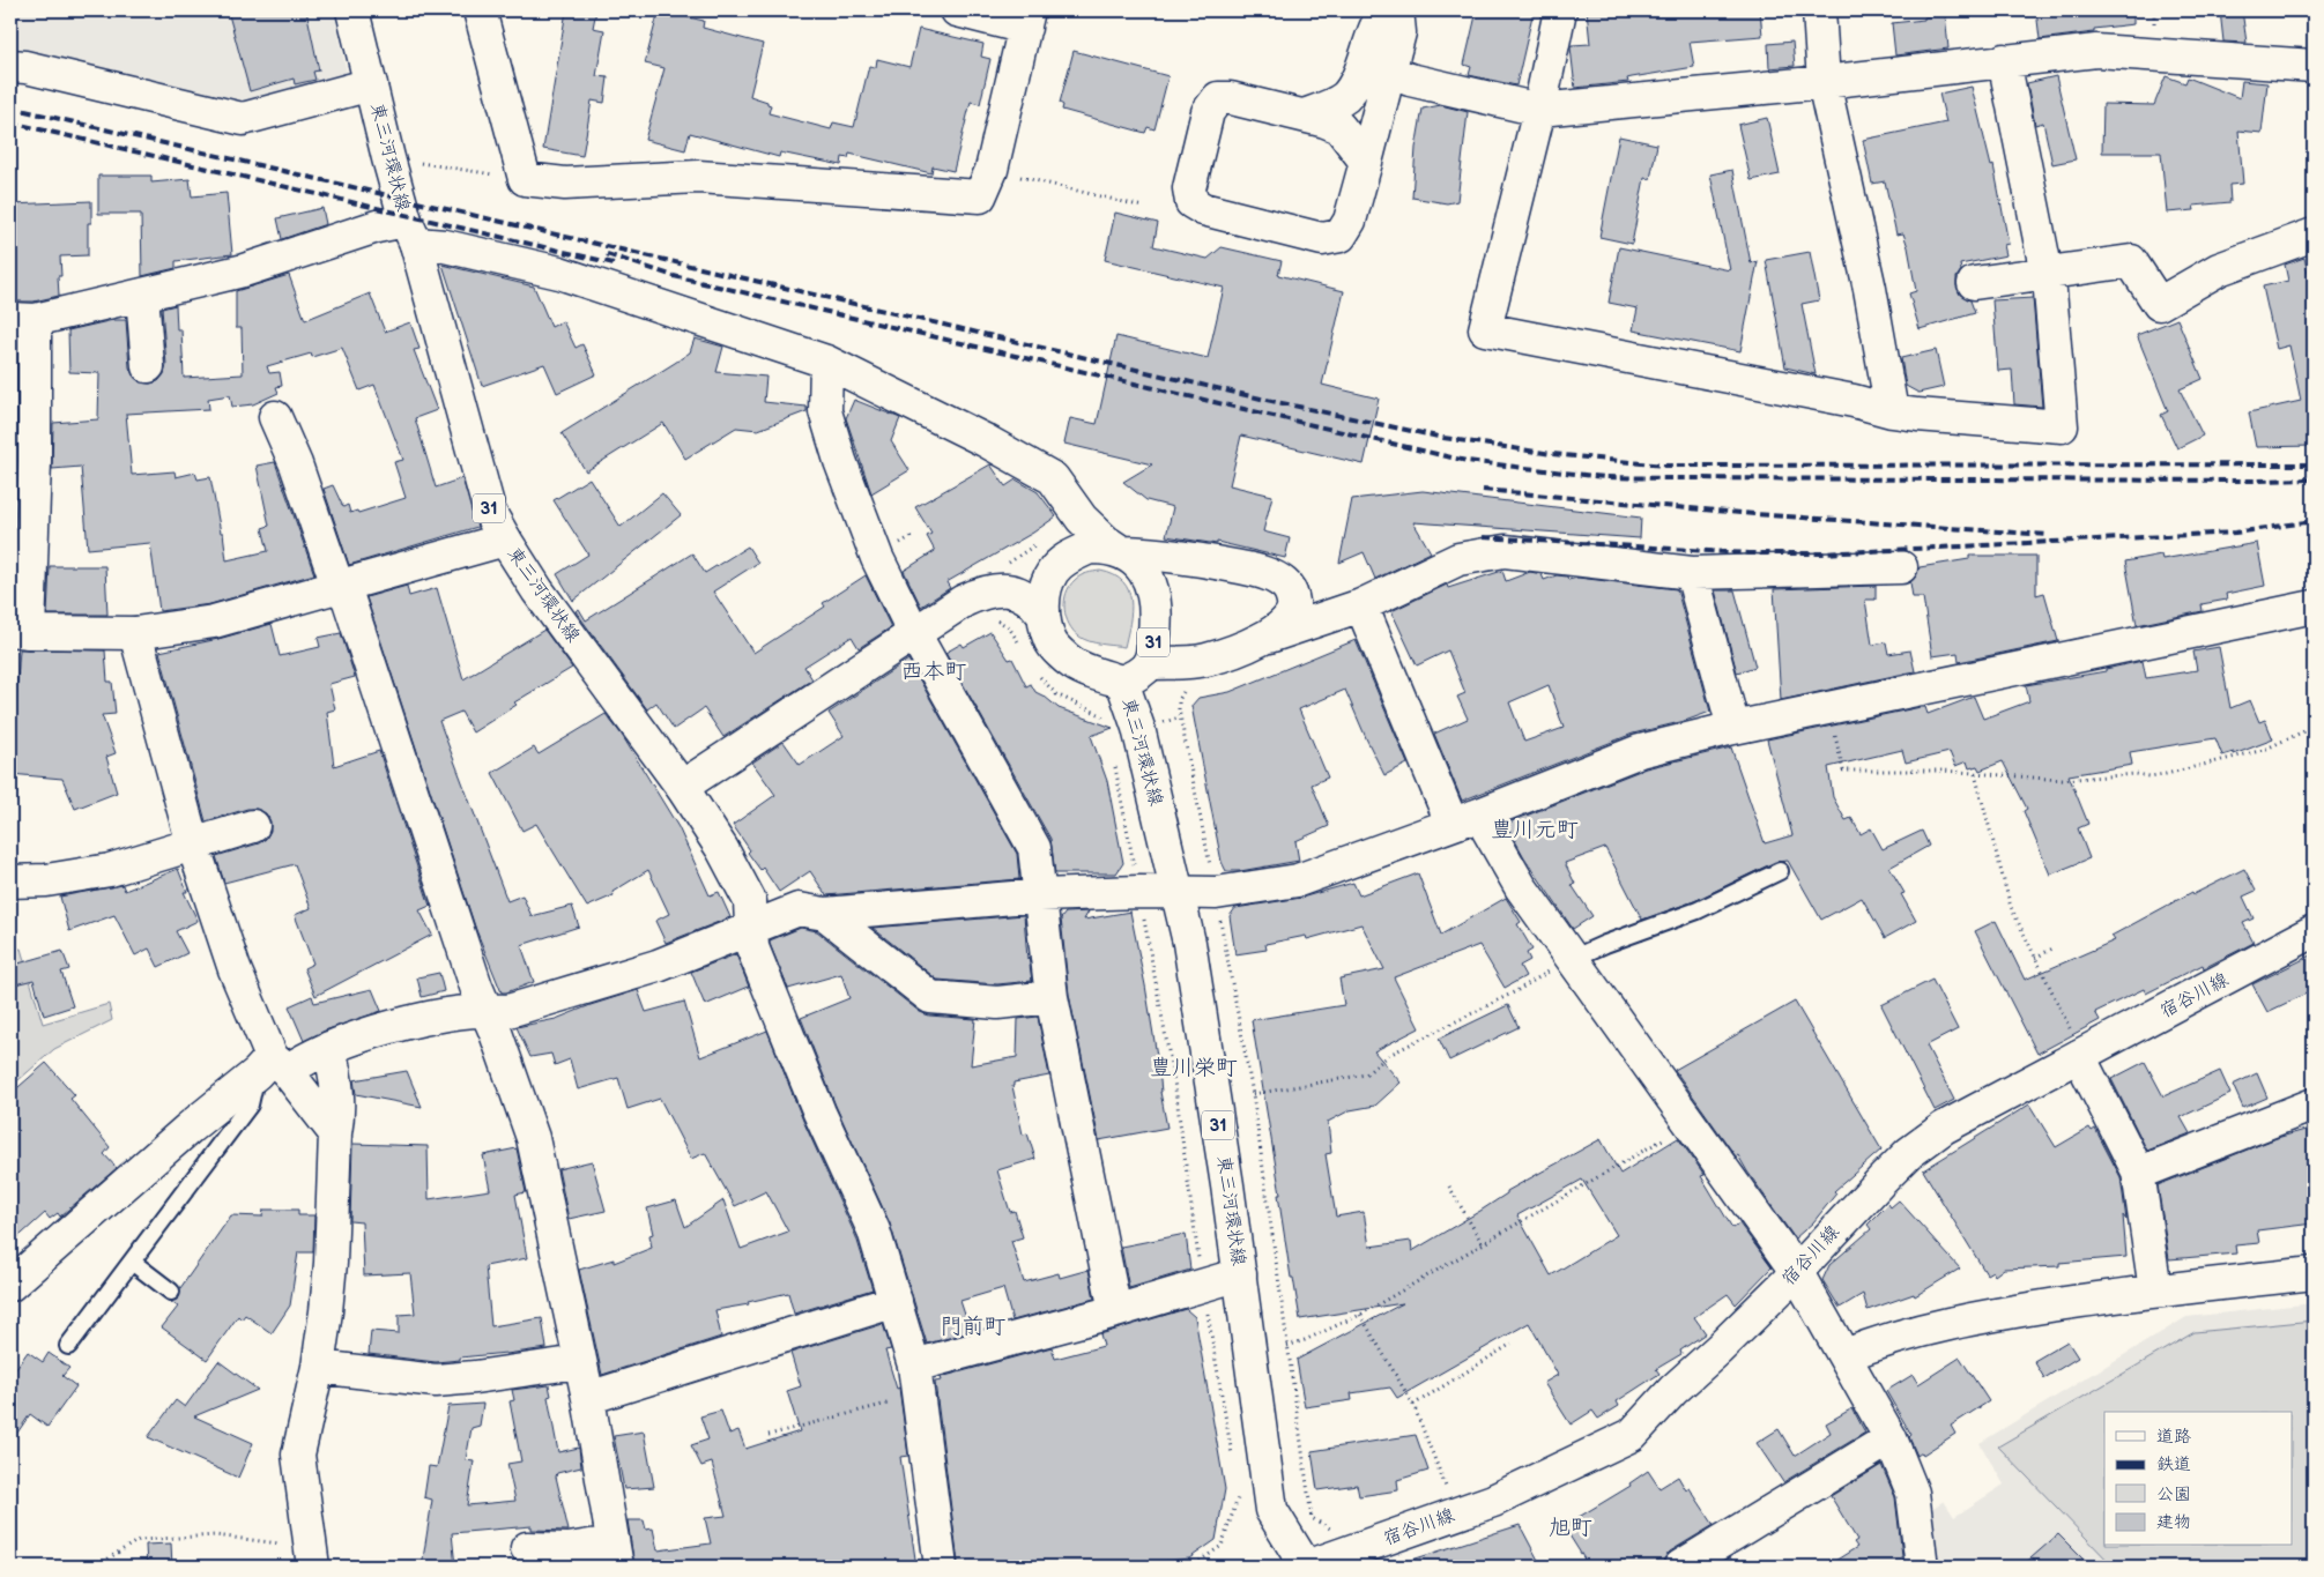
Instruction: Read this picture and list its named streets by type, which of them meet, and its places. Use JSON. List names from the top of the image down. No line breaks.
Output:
{"streets":{"street":["東三河環状線","31","宿谷川線"]},"crossings":[["東三河環状線","31"],["東三河環状線","宿谷川線"]],"districts":["西本町","豊川元町","豊川栄町","門前町","旭町"],"legend":["道路","鉄道","公園","建物"]}
